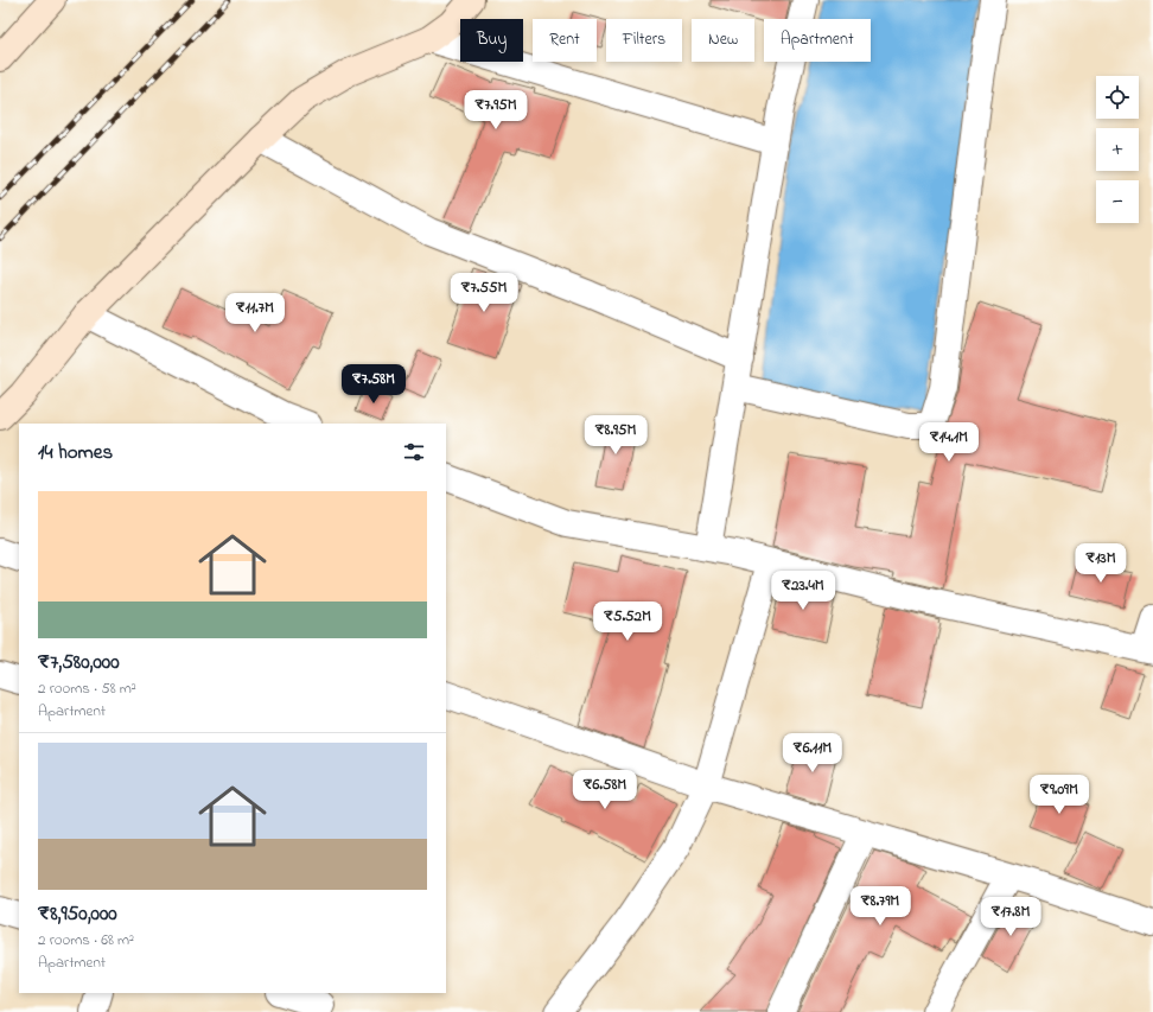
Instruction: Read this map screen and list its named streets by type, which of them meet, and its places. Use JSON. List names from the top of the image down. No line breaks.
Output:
{"page":{"chip":["Buy","Rent","Filters","New","Apartment"],"map_buttons":["+","−"],"price":["₹7.95M","₹7.55M","₹11.7M","₹7.58M","₹8.95M","₹14.1M","₹13M","₹23.4M","₹5.52M","₹6.11M","₹6.58M","₹9.09M","₹8.79M","₹17.8M"],"heading":"14 homes","list":[{"name":"₹7,580,000","note":"2 rooms · 58 m² · Apartment"},{"name":"₹8,950,000","note":"2 rooms · 68 m² · Apartment"}]}}
